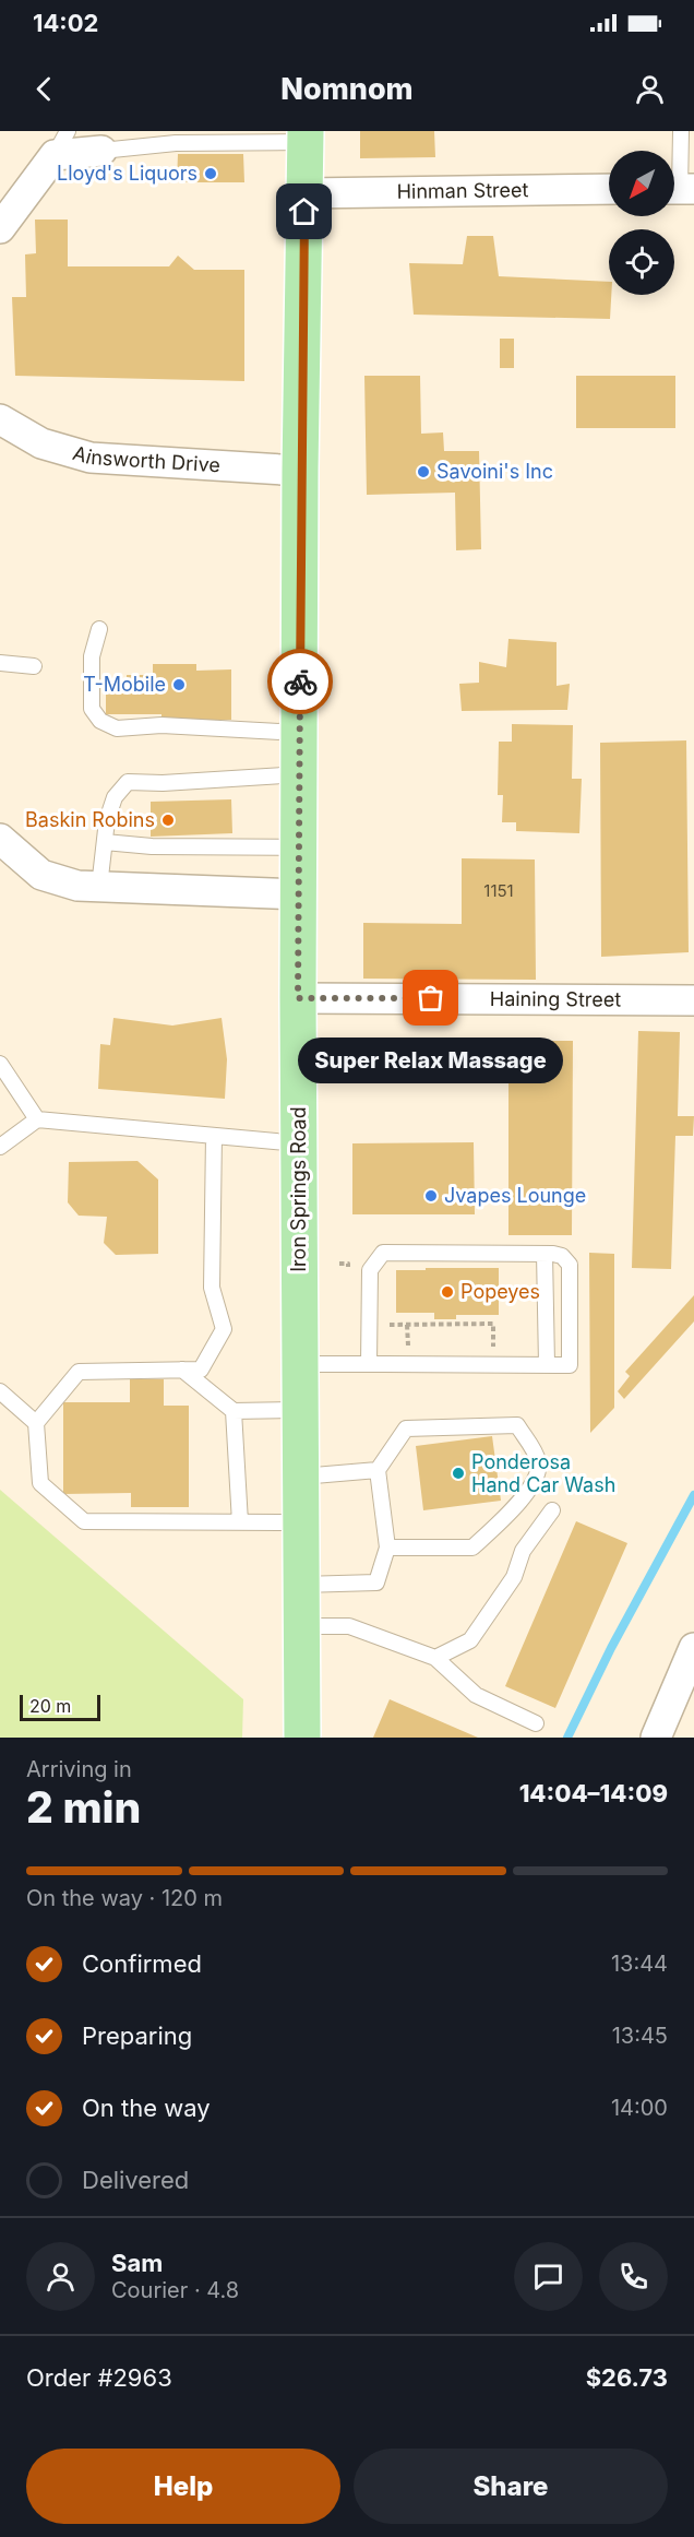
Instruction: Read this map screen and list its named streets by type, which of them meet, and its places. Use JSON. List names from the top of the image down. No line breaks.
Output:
{"streets":{"main road":["Iron Springs Road"],"street":["Hinman Street","Ainsworth Drive","Haining Street"]},"crossings":[["Hinman Street","Iron Springs Road"],["Ainsworth Drive","Iron Springs Road"],["Haining Street","Iron Springs Road"]],"places":["Lloyd's Liquors","Savoini's Inc","T-Mobile","Baskin Robins","Super Relax Massage","Jvapes Lounge","Popeyes","Ponderosa Hand Car Wash"],"house_numbers":["1151"],"scale_bar":"20 m","north":"bottom left","page":{"status":"14:02","header":"Nomnom","bubble":"Super Relax Massage","scale":"20 m","heading":["2 min","Arriving in","14:04–14:09"],"panel":["Sam","Courier · 4.8","Order #2963","$26.73"],"bar":"On the way · 120 m","list":[["Confirmed","13:44"],["Preparing","13:45"],["On the way","14:00"],"Delivered"],"buttons":["Help","Share"]}}
